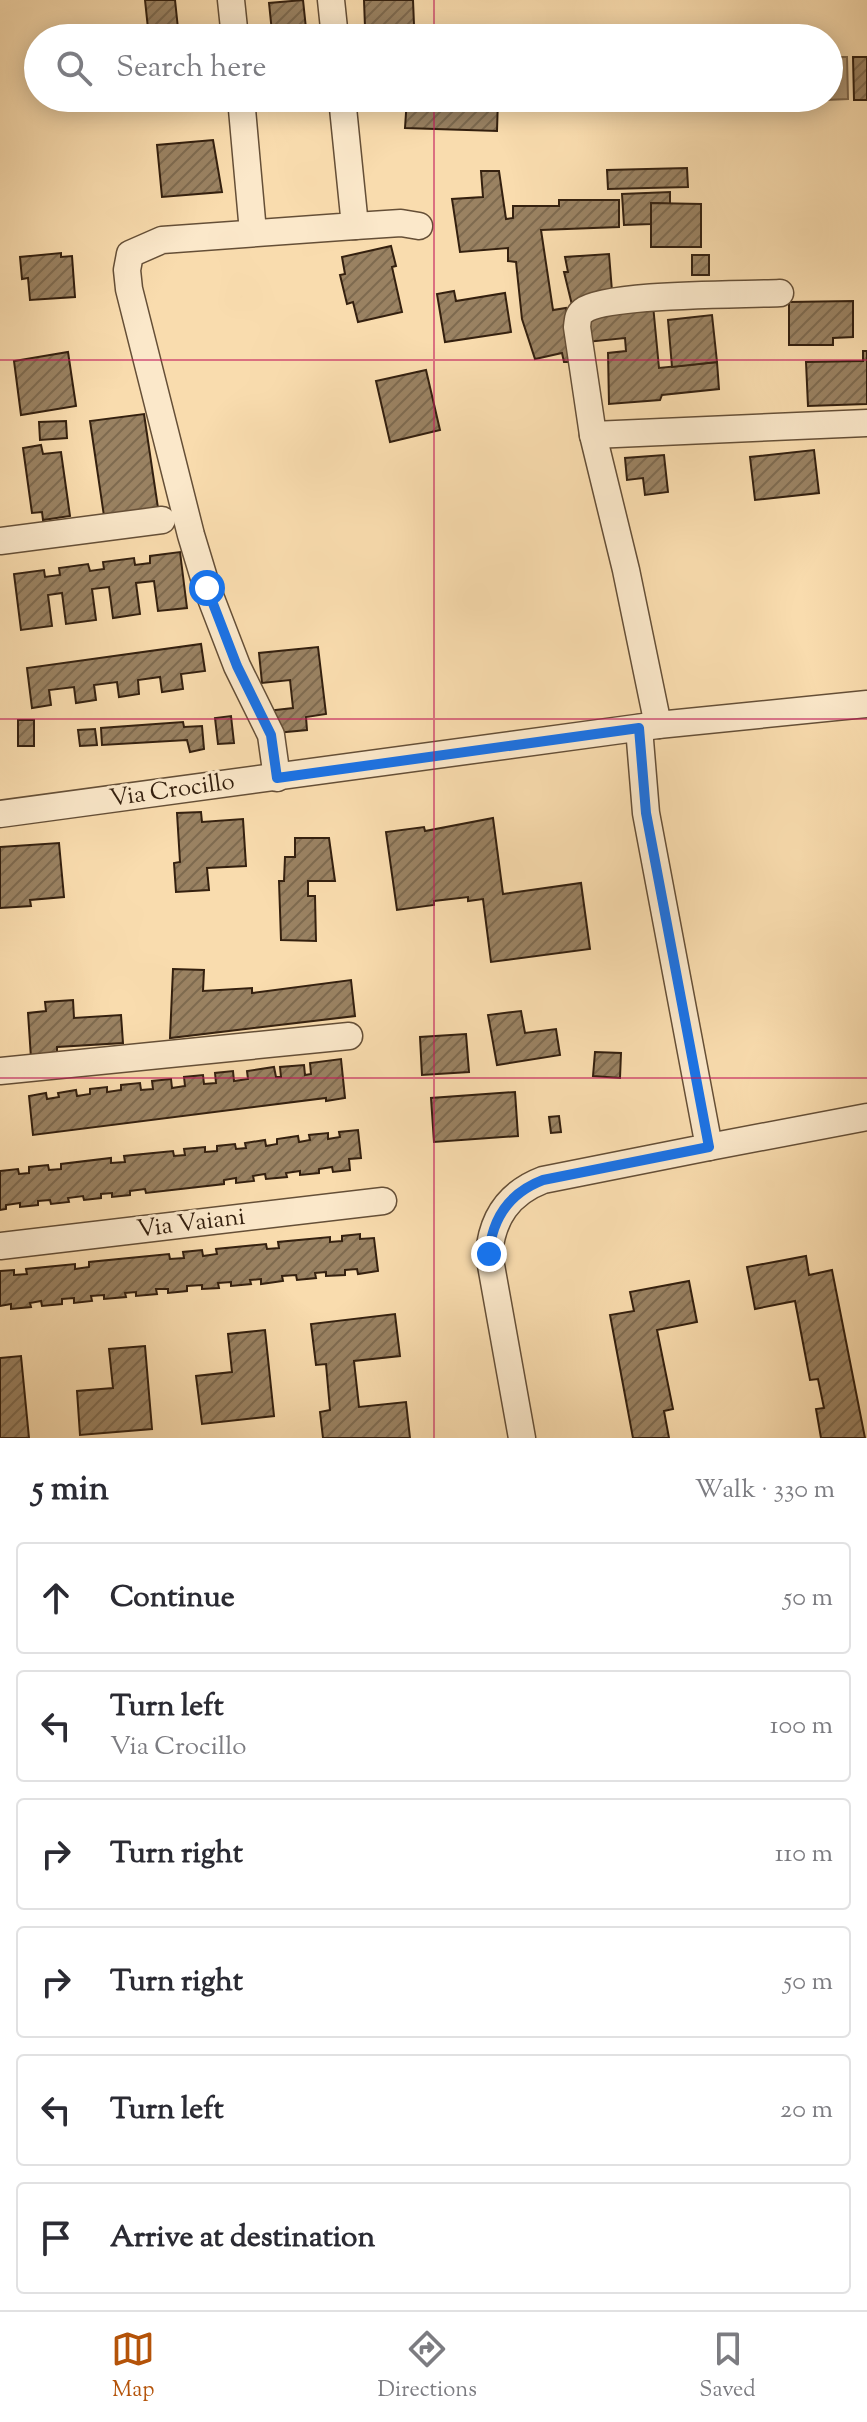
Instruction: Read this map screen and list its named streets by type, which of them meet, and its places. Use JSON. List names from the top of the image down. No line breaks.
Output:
{"streets":{"street":["Via Crocillo","Via Vaiani"]},"page":{"search":"Search here","heading":["5 min","Walk · 330 m"],"list":[["Continue","50 m"],["Turn left","Via Crocillo","100 m"],["Turn right","110 m"],["Turn right","50 m"],["Turn left","20 m"],"Arrive at destination"],"nav":["Map","Directions","Saved"]}}
